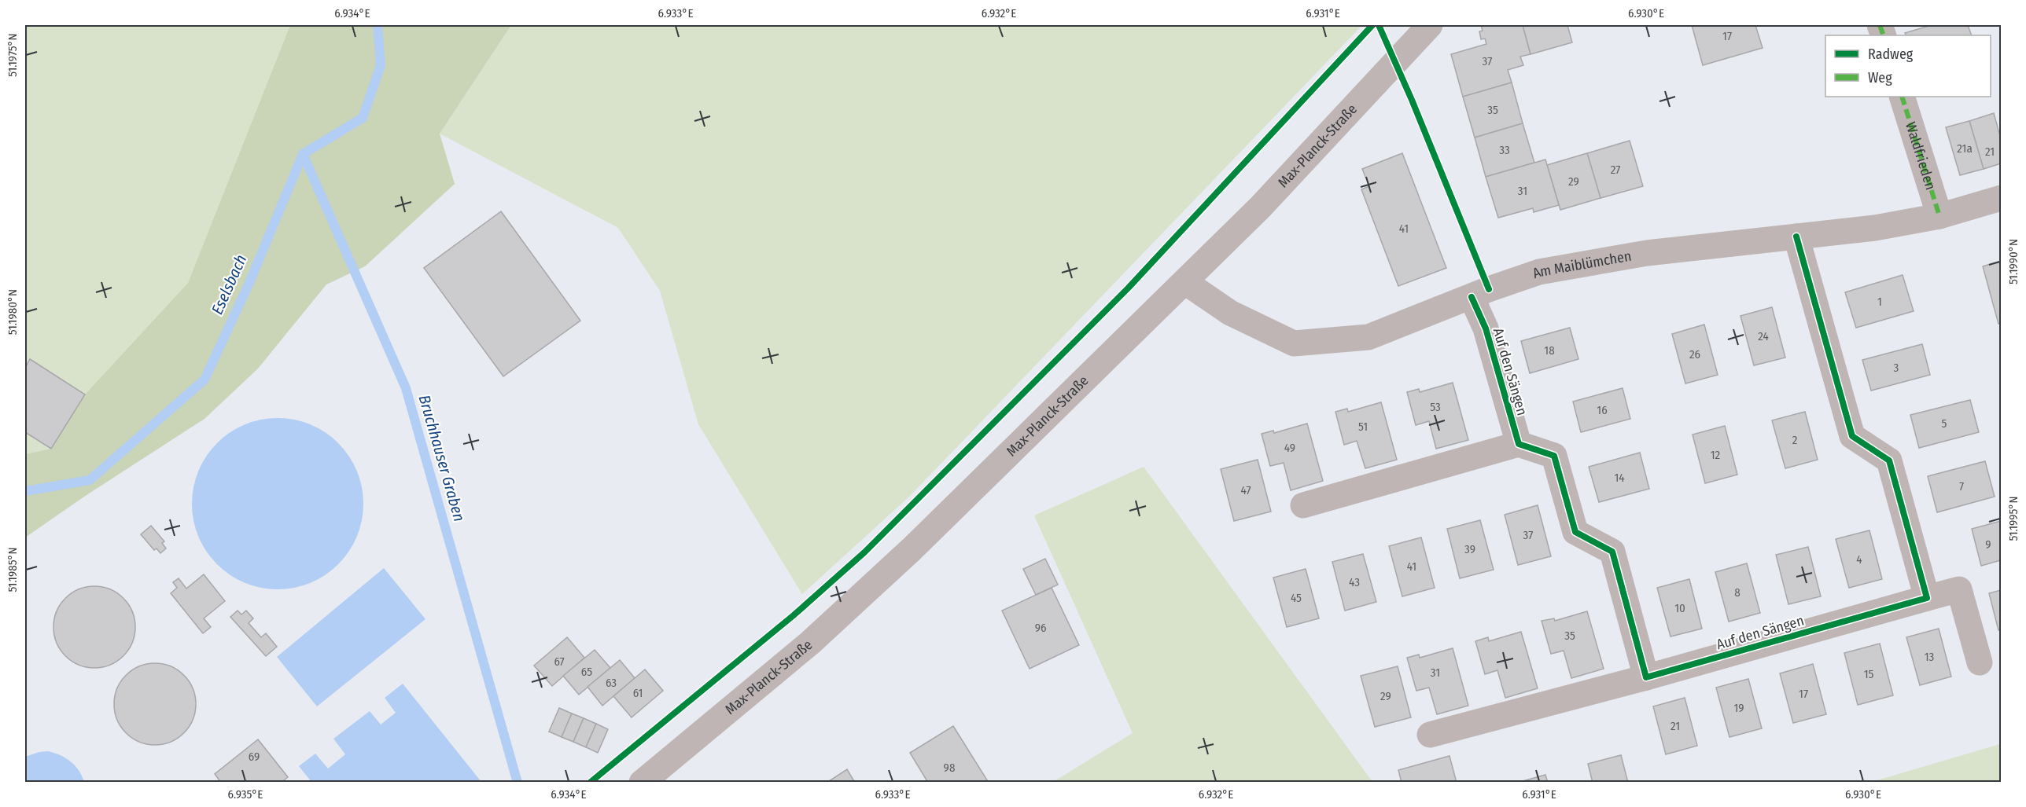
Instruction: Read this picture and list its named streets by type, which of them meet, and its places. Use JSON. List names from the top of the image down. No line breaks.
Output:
{"streets":{"street":["Max-Planck-Straße","Waldfrieden","Am Maiblümchen","Auf den Sängen"]},"crossings":[["Max-Planck-Straße","Am Maiblümchen"],["Waldfrieden","Am Maiblümchen"],["Am Maiblümchen","Auf den Sängen"]],"water":["Eselsbach","Bruchhauser Graben"],"house_numbers":["17","37","35","21a","33","21","27","29","31","41","1","24","18","26","3","53","16","5","51","2","49","12","14","7","47","37","9","39","4","41","43","8","45","10","96","35","13","67","65","31","15","63","61","17","29","19","21","69","98"],"legend":["Radweg","Weg"],"coordinates":["6.934°E","6.933°E","6.932°E","6.931°E","6.930°E","51.1975°N","51.1990°N","51.1980°N","51.1995°N","51.1985°N","6.935°E"]}
